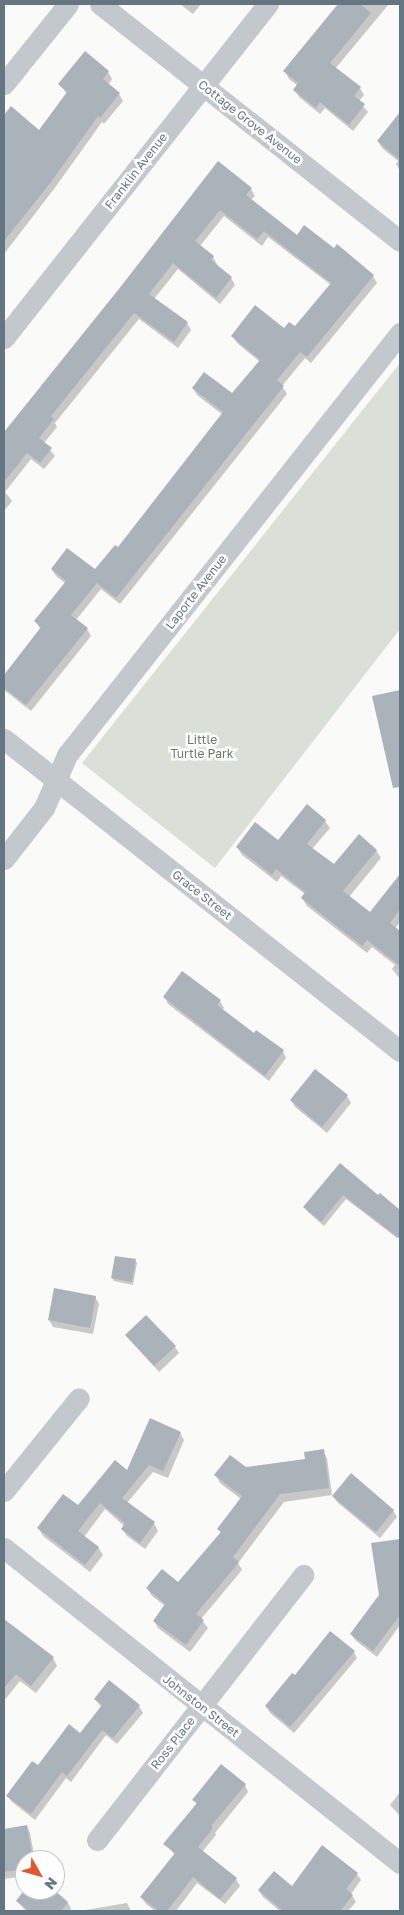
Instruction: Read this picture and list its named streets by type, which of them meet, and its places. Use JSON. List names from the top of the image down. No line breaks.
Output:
{"streets":{"street":["Cottage Grove Avenue","Franklin Avenue","Laporte Avenue","Grace Street","Johnston Street","Ross Place"]},"crossings":[["Cottage Grove Avenue","Franklin Avenue"],["Laporte Avenue","Grace Street"],["Johnston Street","Ross Place"]],"parks":["Little Turtle Park"],"north":"bottom right"}
